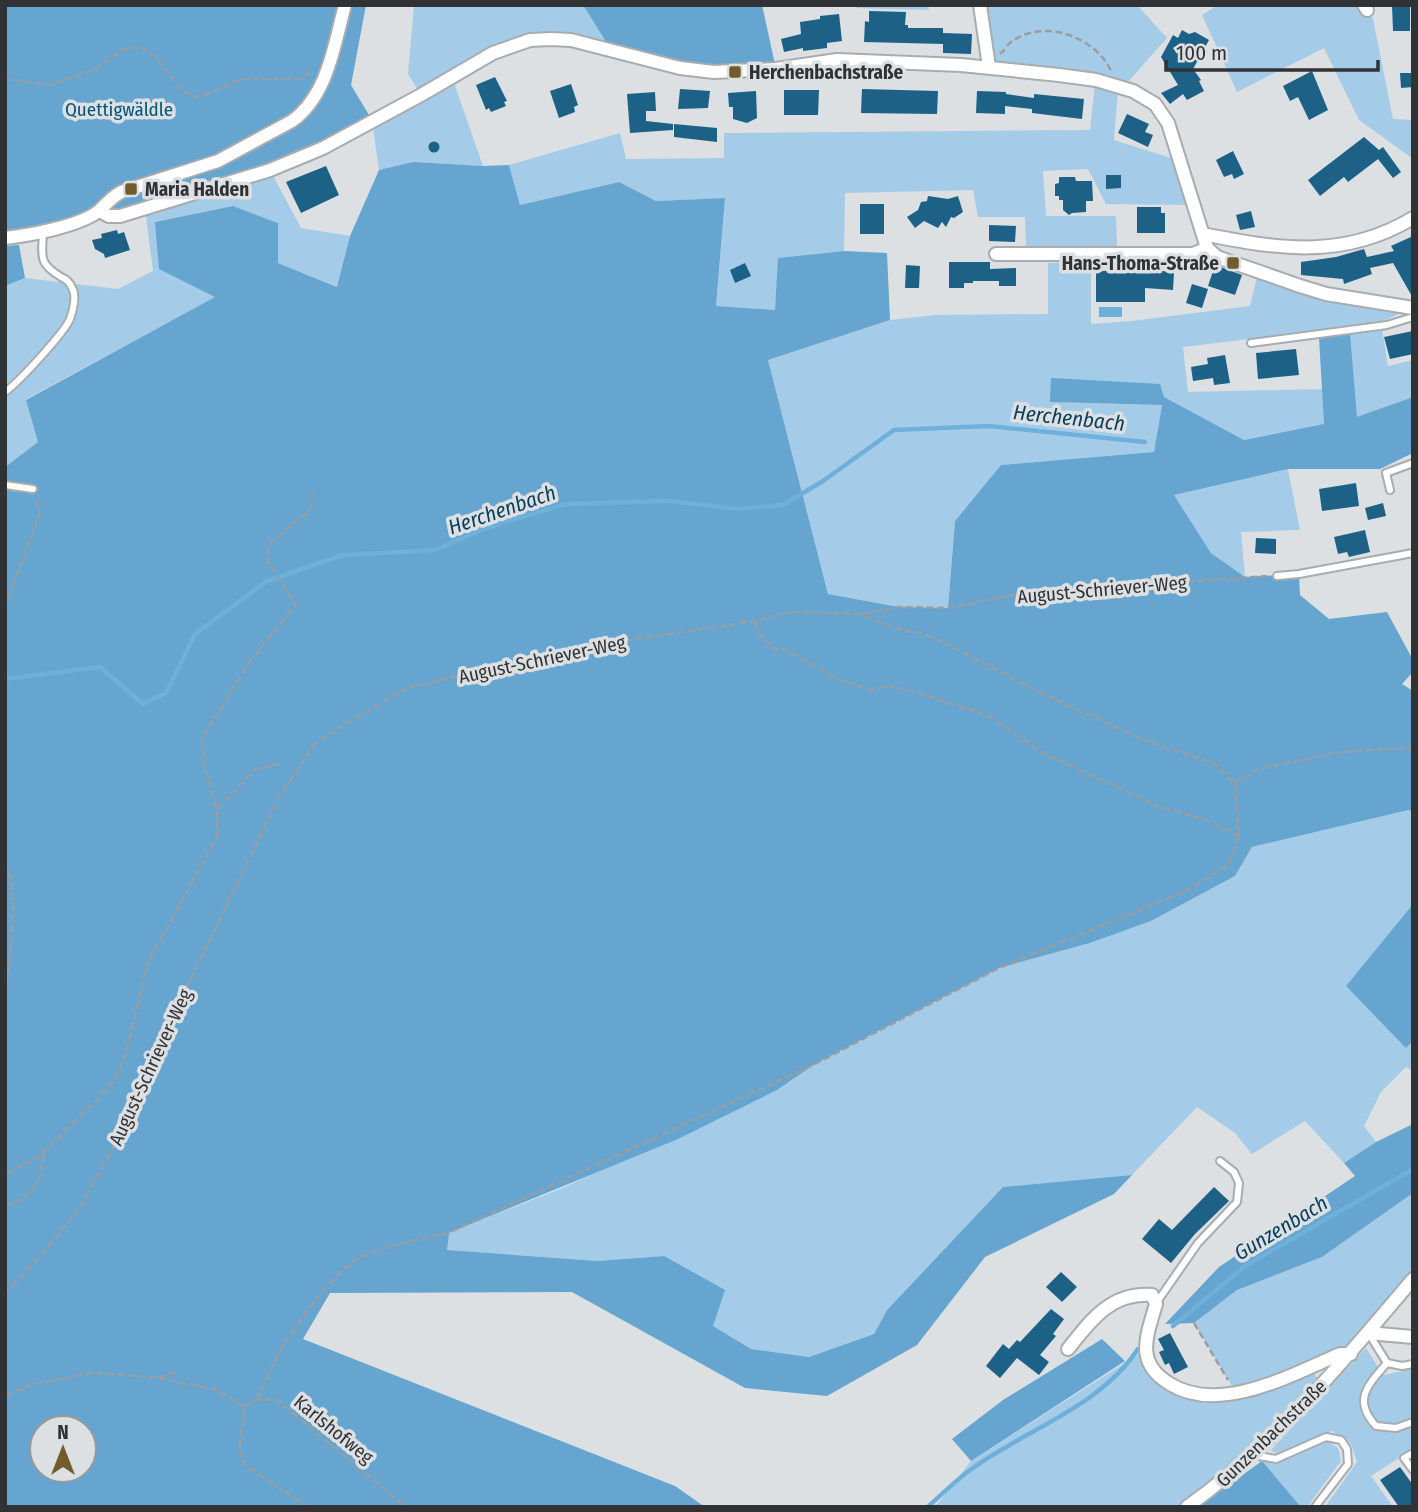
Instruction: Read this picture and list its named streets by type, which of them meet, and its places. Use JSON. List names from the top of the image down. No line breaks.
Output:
{"streets":{"street":["Gunzenbachstraße"],"path":["August-Schriever-Weg","Karlshofweg"]},"water":["Herchenbach","Gunzenbach"],"parks":["Quettigwäldle"],"places":{"transit":["Herchenbachstraße","Maria Halden","Hans-Thoma-Straße"]},"scale_bar":"100 m","north":"top"}
